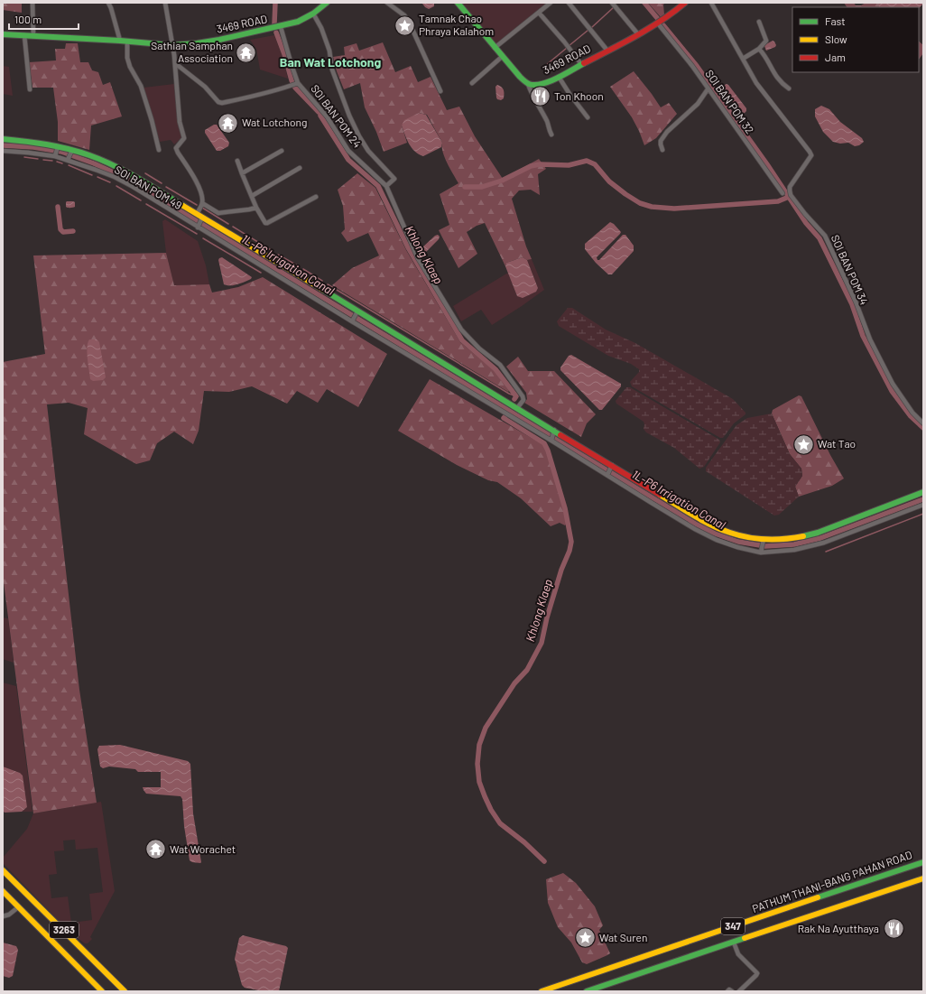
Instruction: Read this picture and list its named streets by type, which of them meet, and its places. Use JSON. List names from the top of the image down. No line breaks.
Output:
{"streets":{"main road":["3469 ROAD","PATHUM THANI-BANG PAHAN ROAD","347","3263"],"street":["SOI BAN POM 32","SOI BAN POM 24","SOI BAN POM 49","SOI BAN POM 34"]},"crossings":[["3469 ROAD","SOI BAN POM 32"],["3469 ROAD","SOI BAN POM 24"]],"districts":["Ban Wat Lotchong"],"water":["Khlong Klaep","1L-P6 Irrigation Canal"],"places":{"place":["Tamnak Chao Phraya Kalahom","Wat Tao","Wat Suren"],"temple":["Sathian Samphan Association","Wat Lotchong","Wat Worachet"],"restaurant":["Ton Khoon","Rak Na Ayutthaya"]},"legend":["Fast","Slow","Jam"],"scale_bar":"100 m"}
